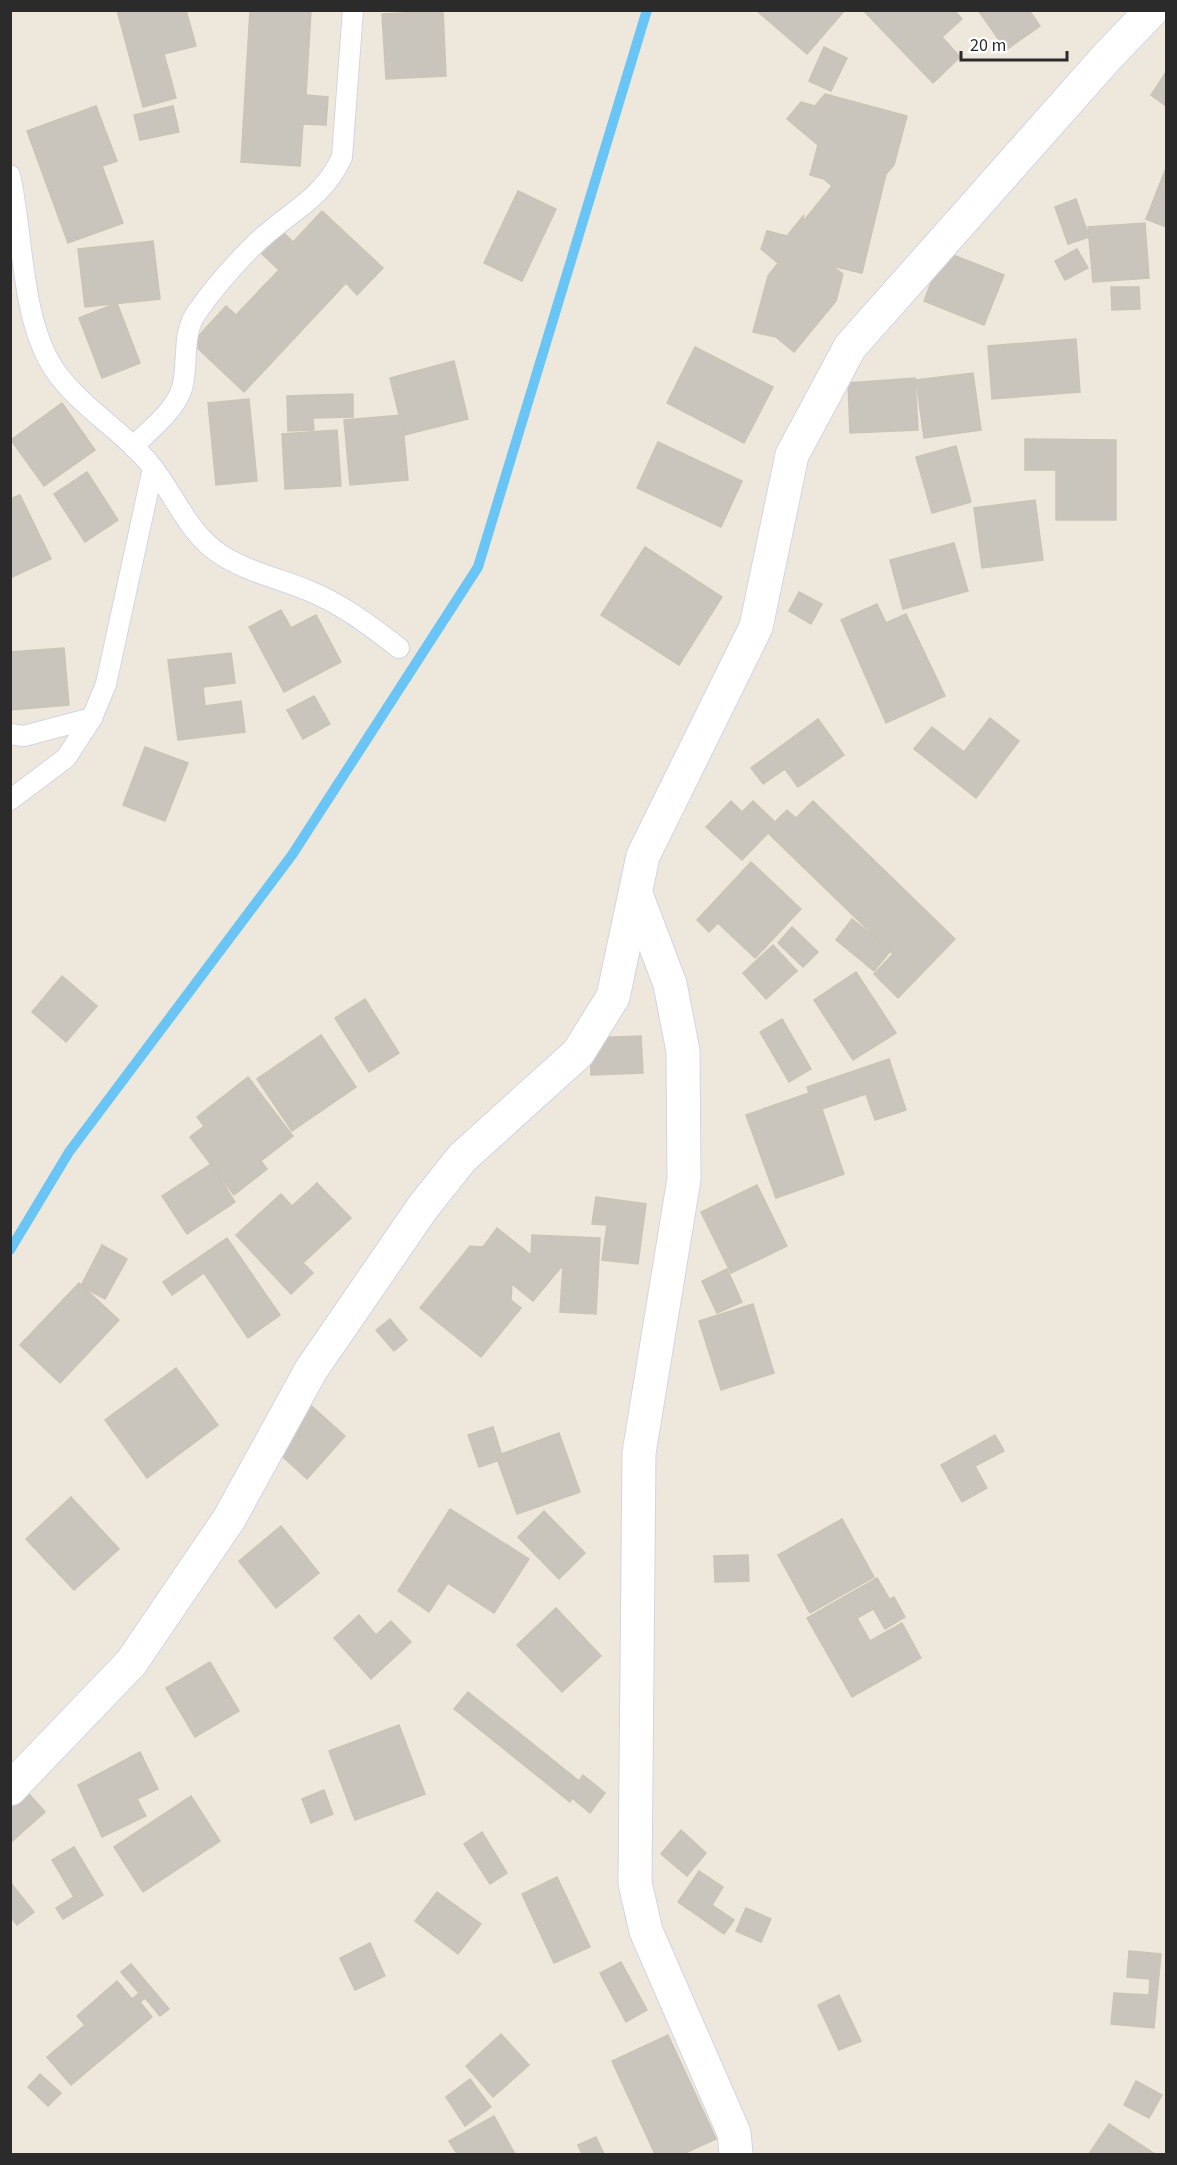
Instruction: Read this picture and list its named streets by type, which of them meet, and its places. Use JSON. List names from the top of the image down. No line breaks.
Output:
{"scale_bar":"20 m"}
